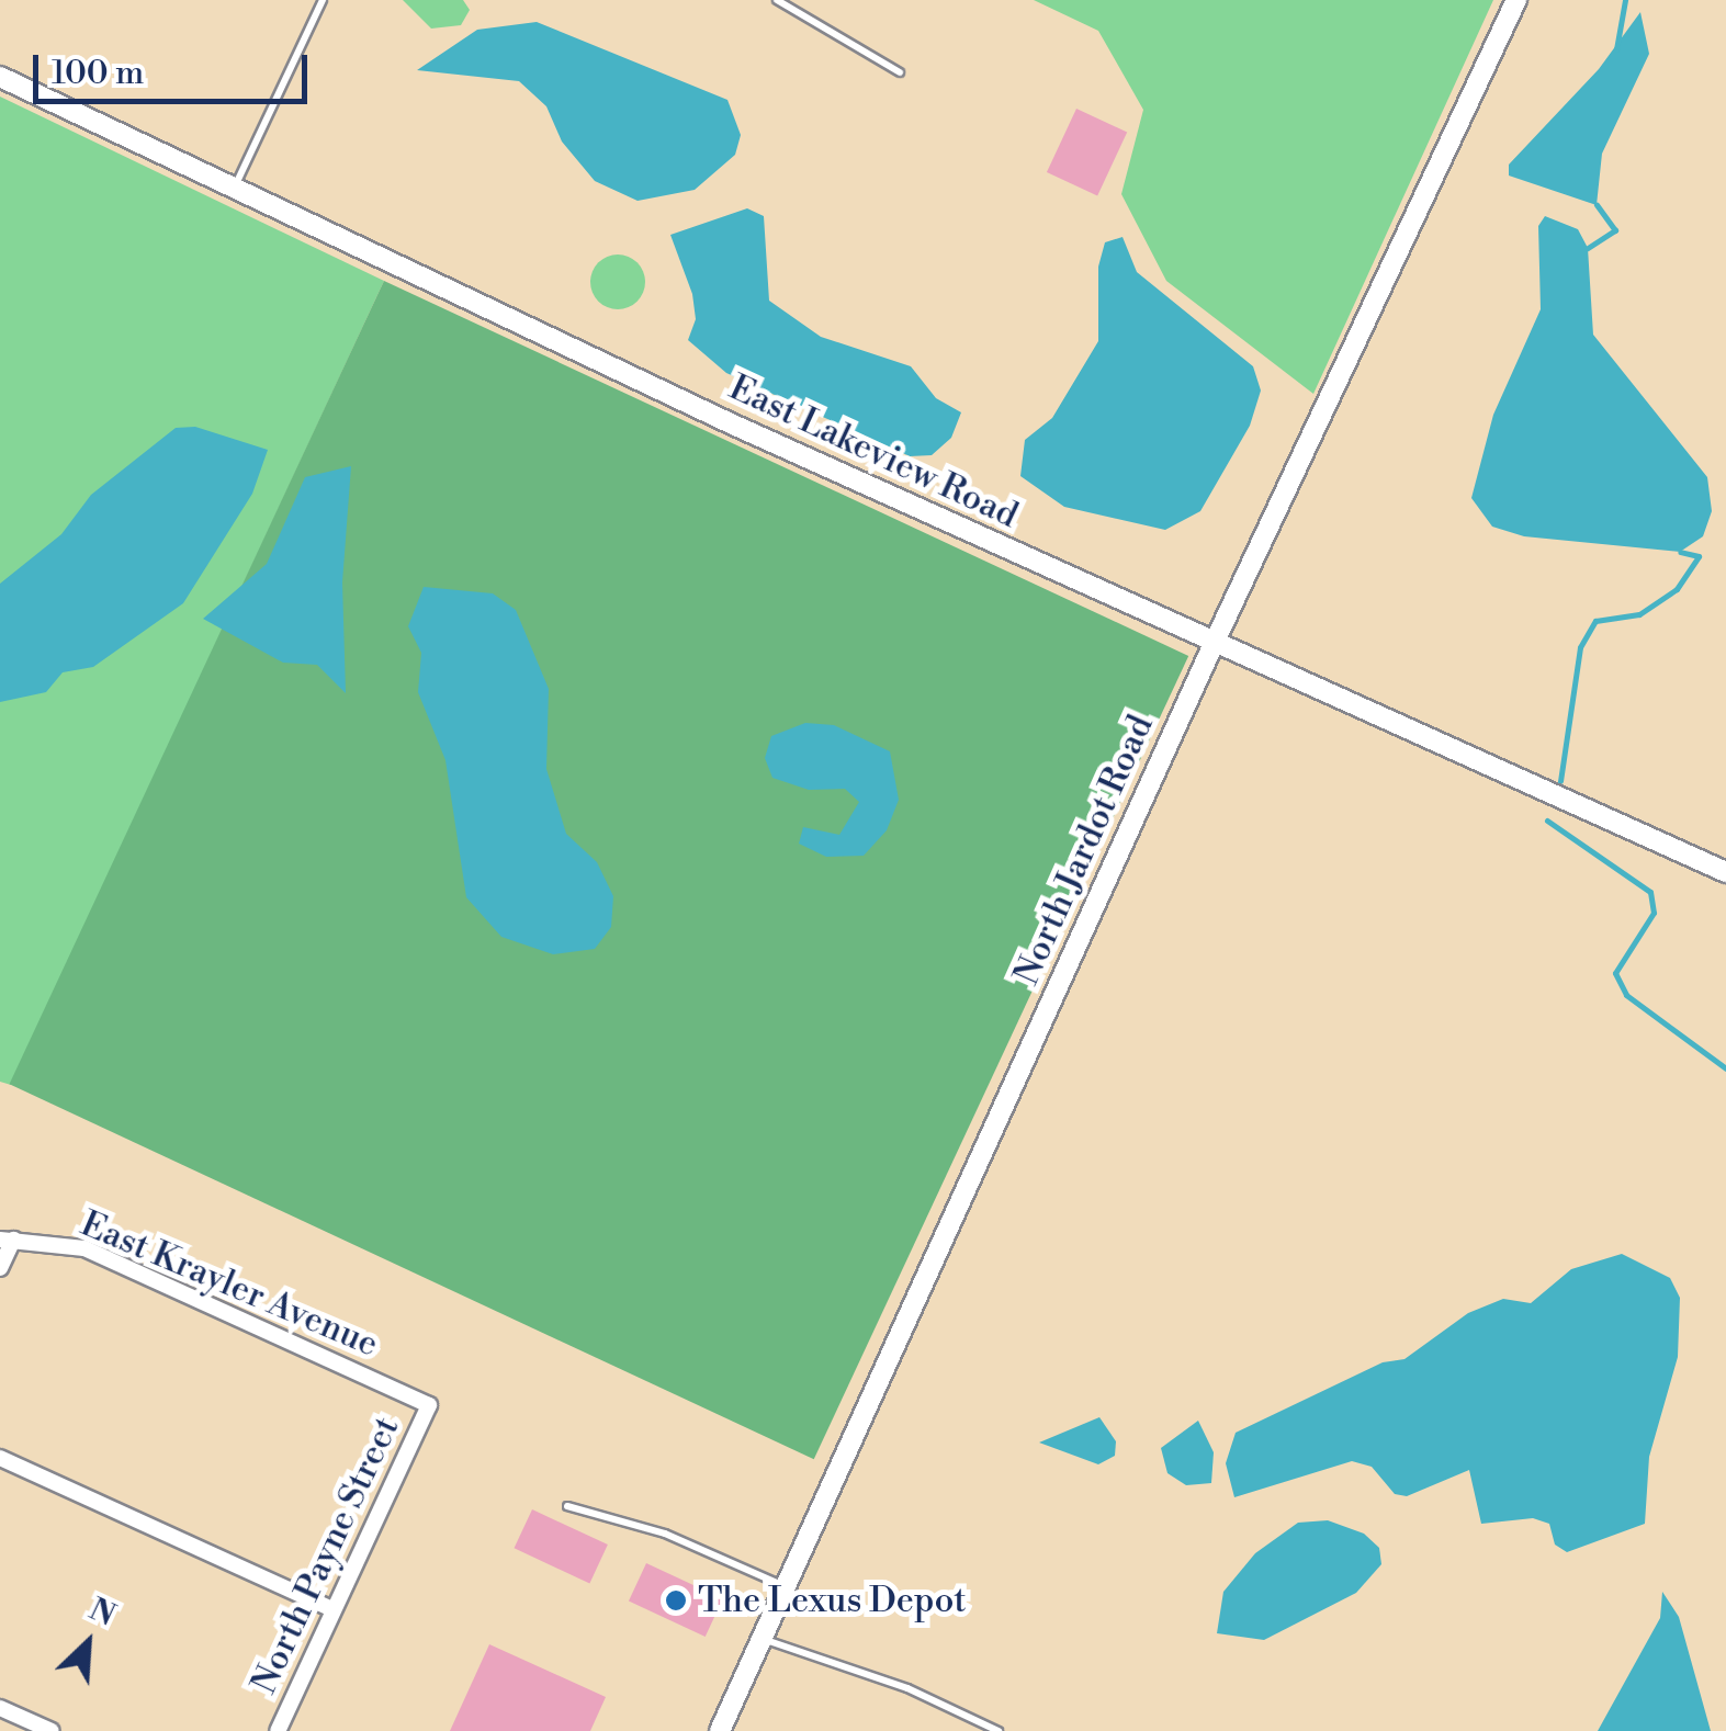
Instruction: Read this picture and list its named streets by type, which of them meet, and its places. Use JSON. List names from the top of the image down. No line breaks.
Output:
{"streets":{"street":["East Lakeview Road","North Jardot Road","East Krayler Avenue","North Payne Street"]},"crossings":[["East Lakeview Road","North Jardot Road"],["East Krayler Avenue","North Payne Street"]],"places":["The Lexus Depot"],"scale_bar":"100 m","north":"top right"}
